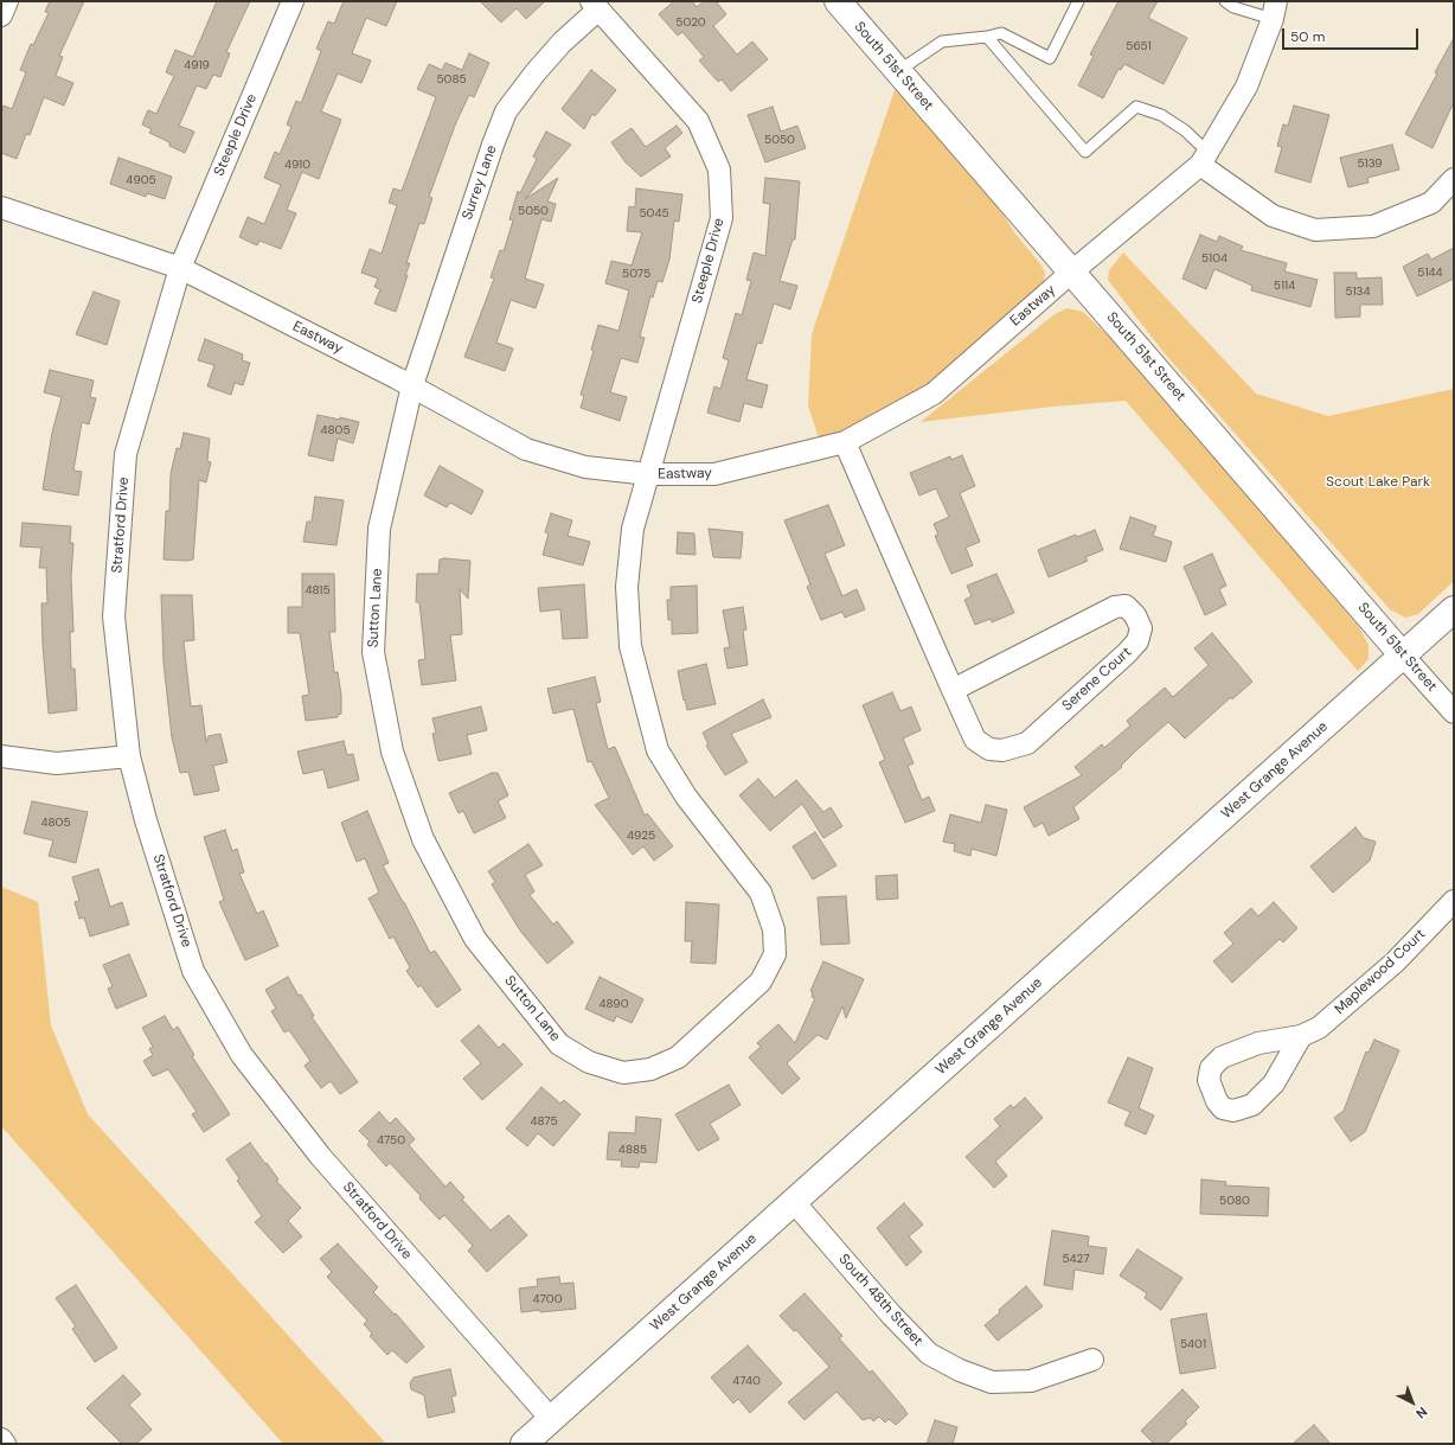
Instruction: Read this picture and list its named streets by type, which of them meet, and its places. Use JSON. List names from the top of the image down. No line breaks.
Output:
{"streets":{"street":["South 51st Street","Steeple Drive","Surrey Lane","Eastway","Stratford Drive","Sutton Lane","Serene Court","West Grange Avenue","Maplewood Court","South 48th Street"]},"crossings":[["South 51st Street","Eastway"],["South 51st Street","West Grange Avenue"],["Steeple Drive","Surrey Lane"],["Steeple Drive","Eastway"],["Steeple Drive","Stratford Drive"],["Steeple Drive","Sutton Lane"],["Surrey Lane","Eastway"],["Surrey Lane","Sutton Lane"],["Eastway","Stratford Drive"],["Eastway","Sutton Lane"],["Eastway","Serene Court"],["Stratford Drive","West Grange Avenue"],["West Grange Avenue","South 48th Street"]],"parks":["Scout Lake Park"],"house_numbers":["5020","5651","4919","5085","5050","5139","4910","4905","5050","5045","5104","5144","5075","5114","5134","4805","4815","4805","4925","4890","4875","4750","4885","5080","5427","4700","5401","4740"],"scale_bar":"50 m","north":"bottom right"}
